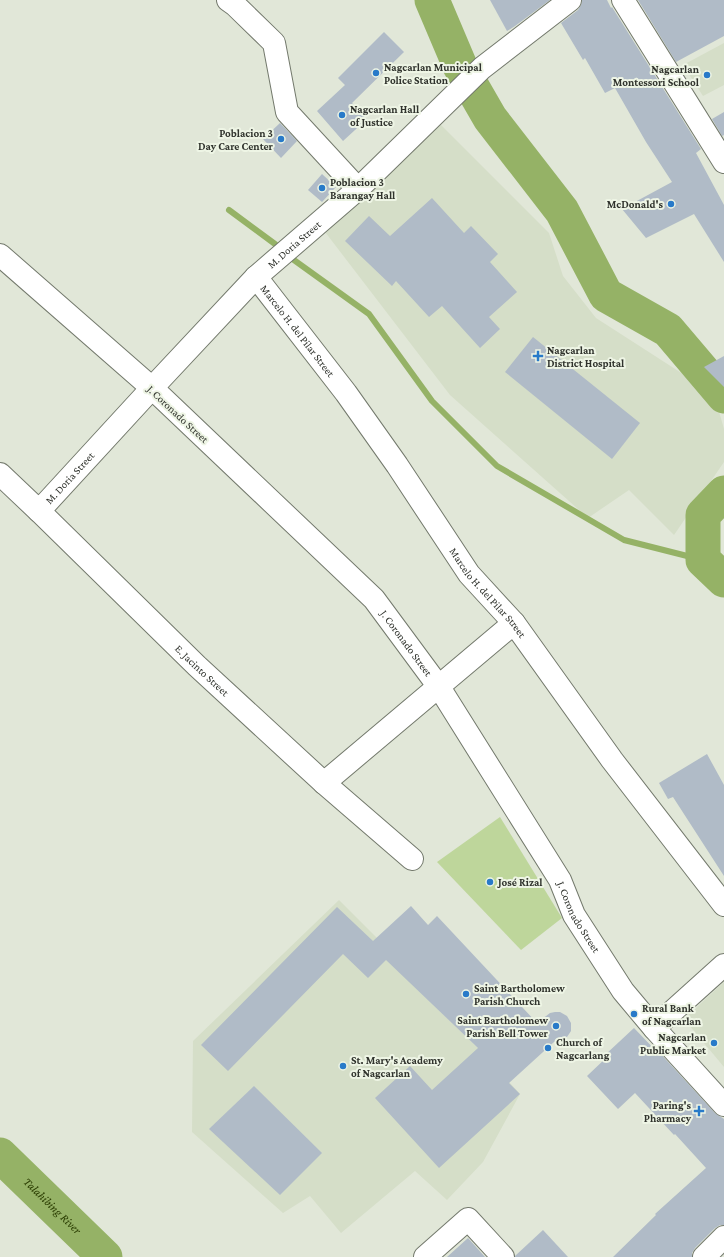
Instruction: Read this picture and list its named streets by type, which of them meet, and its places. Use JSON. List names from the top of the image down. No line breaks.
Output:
{"streets":{"street":["M. Doria Street","Marcelo H. del Pilar Street","J. Coronado Street","E. Jacinto Street"]},"crossings":[["M. Doria Street","Marcelo H. del Pilar Street"],["M. Doria Street","J. Coronado Street"],["M. Doria Street","E. Jacinto Street"]],"water":["Talahibing River"],"places":{"other":["Nagcarlan Municipal Police Station","Nagcarlan Montessori School","Nagcarlan Hall of Justice","Poblacion 3 Day Care Center","Poblacion 3 Barangay Hall","McDonald's","José Rizal","Saint Bartholomew Parish Church","Rural Bank of Nagcarlan","Saint Bartholomew Parish Bell Tower","Nagcarlan Public Market","Church of Nagcarlang","St. Mary's Academy of Nagcarlan"],"health":["Nagcarlan District Hospital","Paring's Pharmacy"]}}
